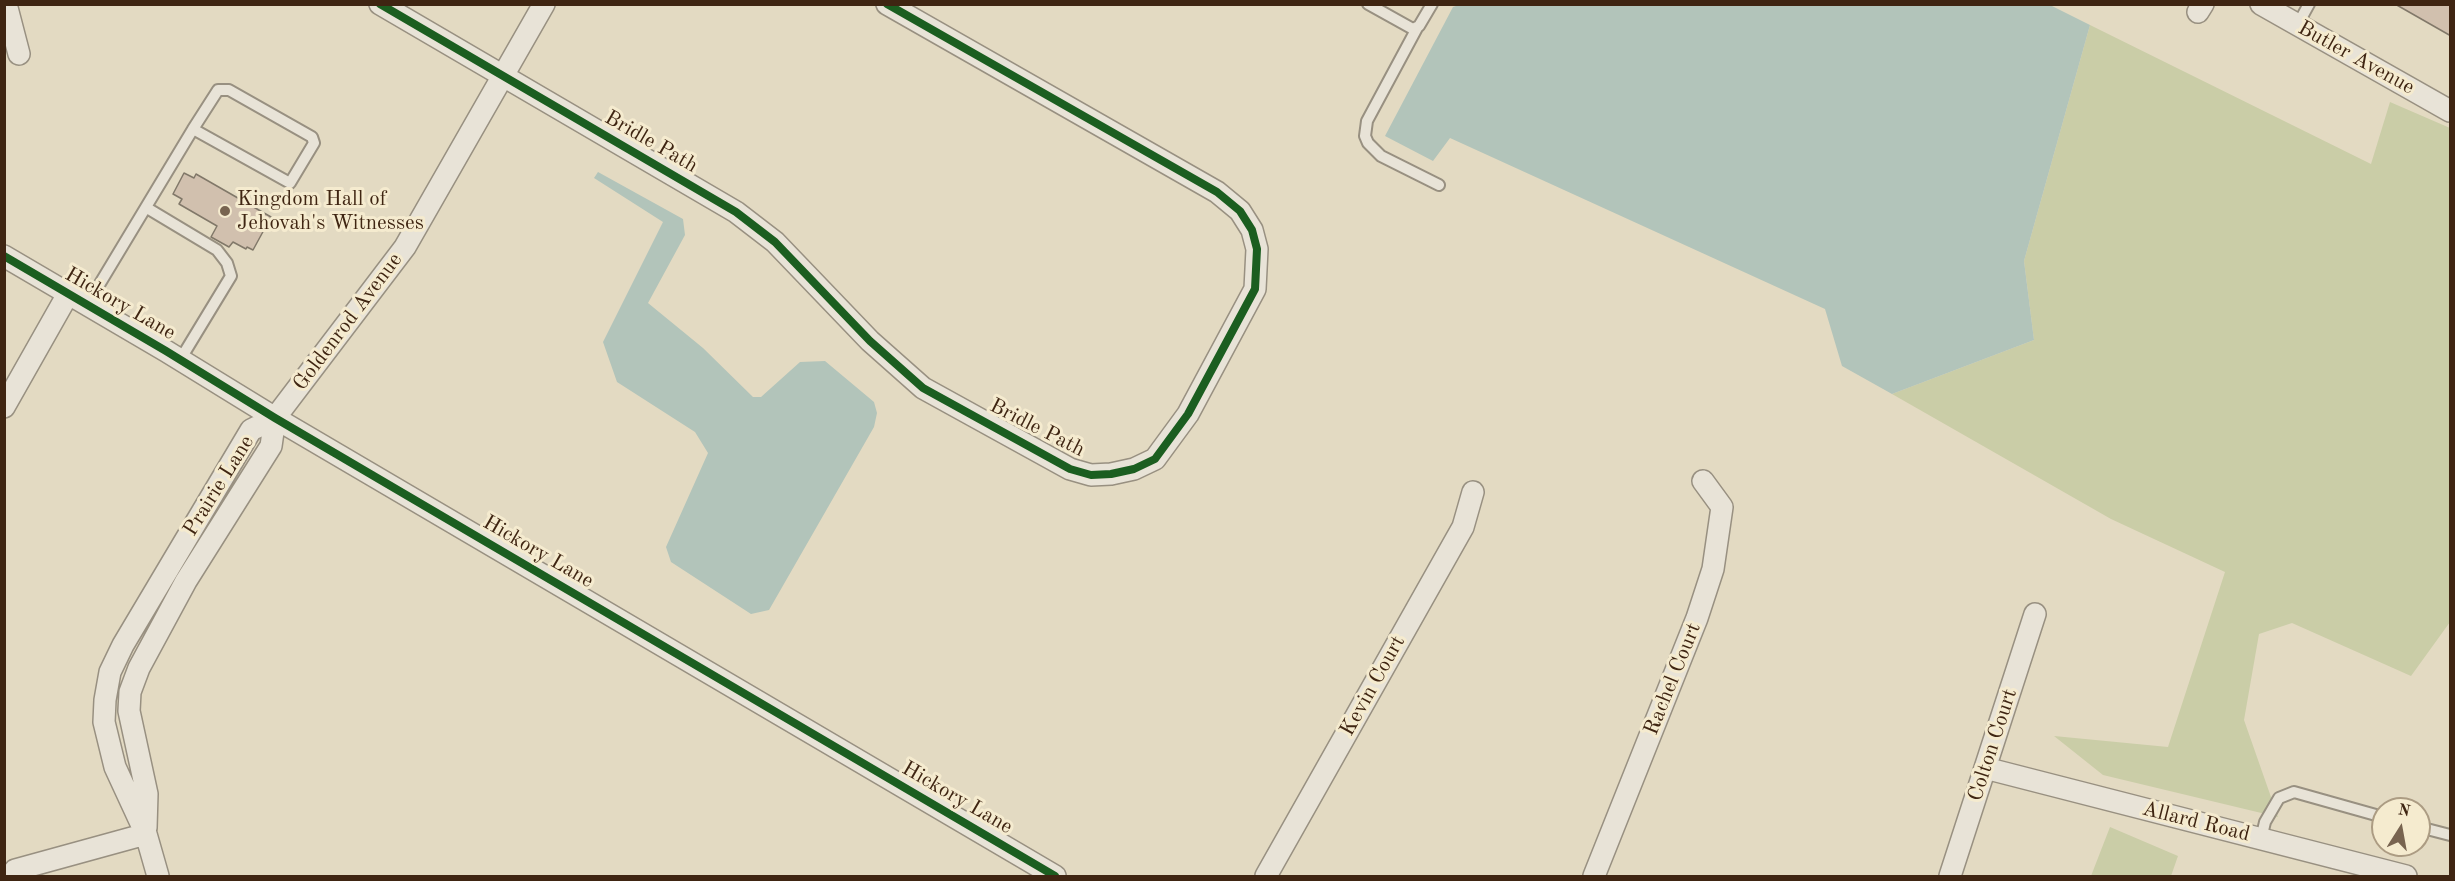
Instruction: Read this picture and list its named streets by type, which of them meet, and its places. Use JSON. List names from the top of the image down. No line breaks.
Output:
{"streets":{"street":["Butler Avenue","Bridle Path","Hickory Lane","Goldenrod Avenue","Prairie Lane","Rachel Court","Kevin Court","Colton Court","Allard Road"]},"crossings":[["Bridle Path","Goldenrod Avenue"],["Hickory Lane","Goldenrod Avenue"],["Hickory Lane","Prairie Lane"],["Goldenrod Avenue","Prairie Lane"],["Colton Court","Allard Road"]],"places":["Kingdom Hall of Jehovah's Witnesses"],"north":"top"}
